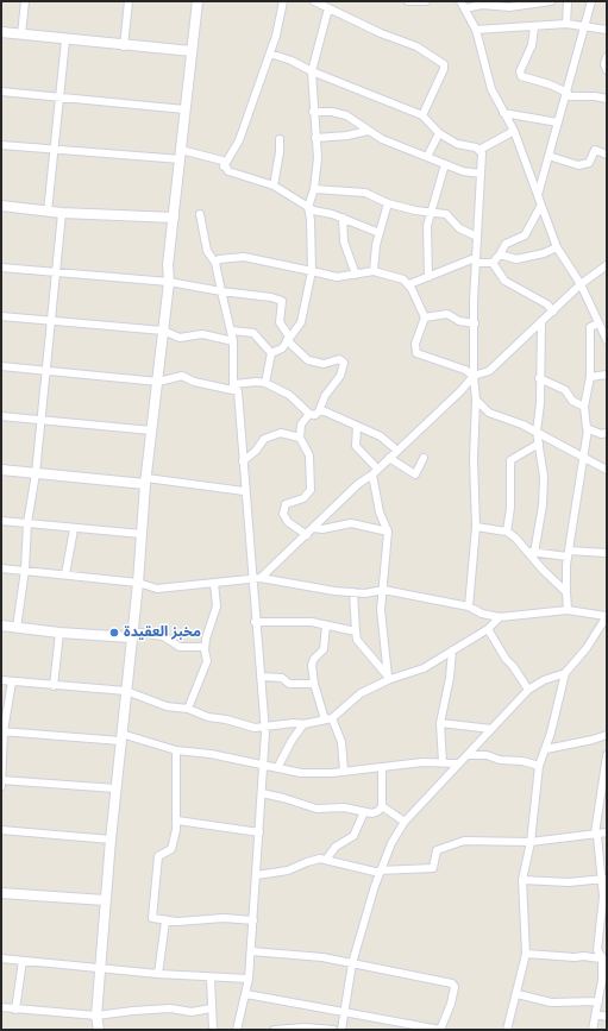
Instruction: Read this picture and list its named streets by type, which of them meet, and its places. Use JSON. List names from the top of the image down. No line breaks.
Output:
{"places":["مخبز العقيدة"]}
